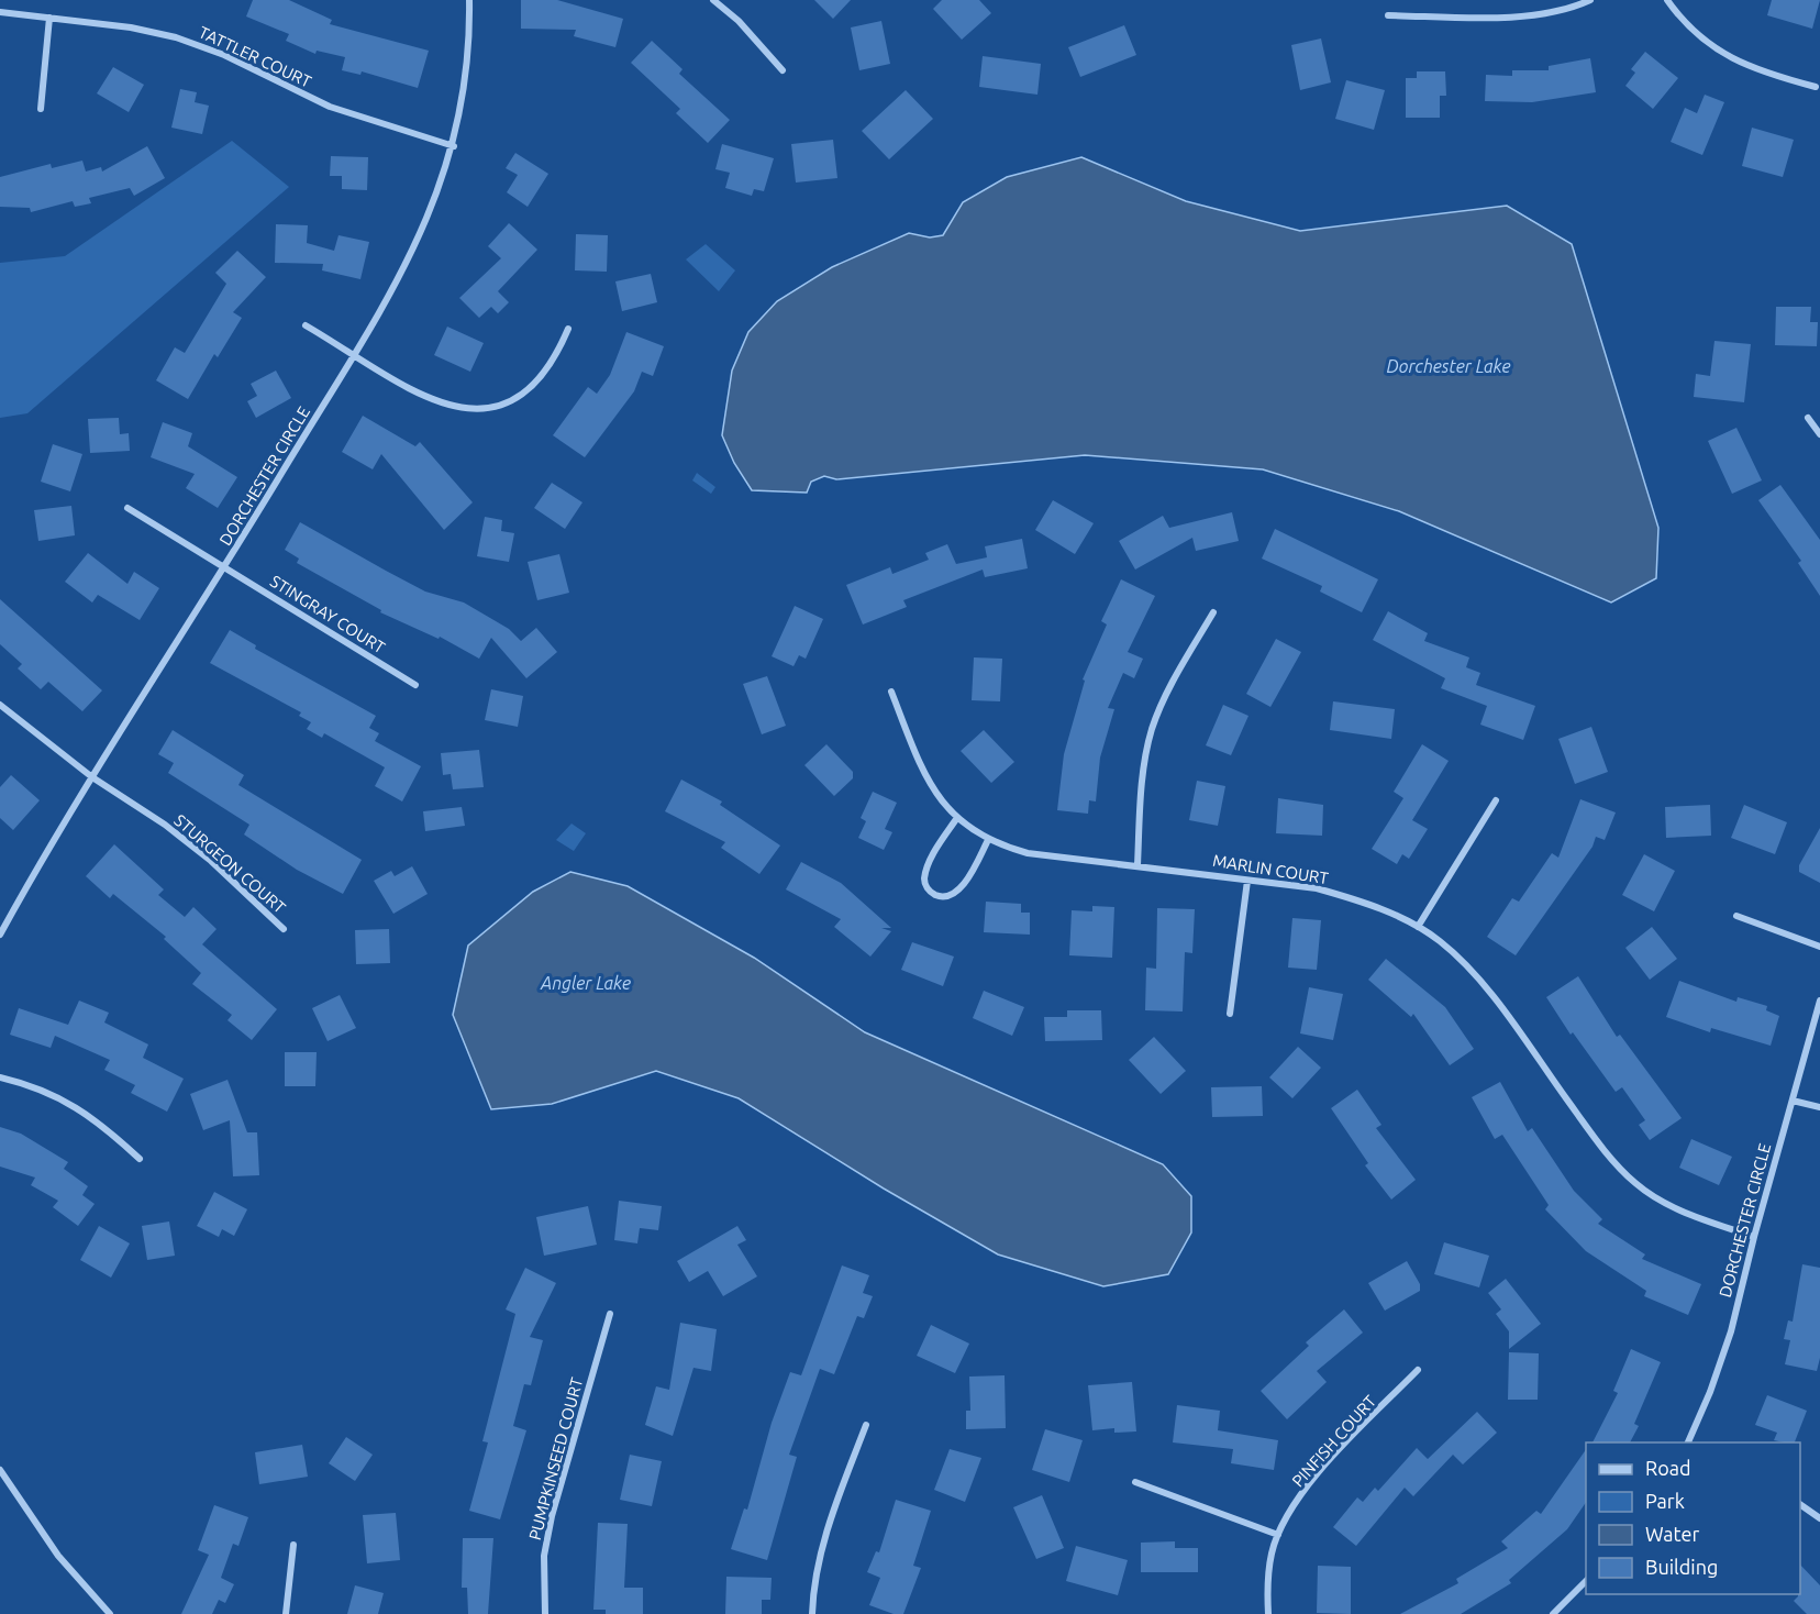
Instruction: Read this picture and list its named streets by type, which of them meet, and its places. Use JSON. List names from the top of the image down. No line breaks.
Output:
{"streets":{"street":["TATTLER COURT","DORCHESTER CIRCLE","STINGRAY COURT","STURGEON COURT","MARLIN COURT","PINFISH COURT","PUMPKINSEED COURT"]},"crossings":[["TATTLER COURT","DORCHESTER CIRCLE"],["DORCHESTER CIRCLE","STINGRAY COURT"],["DORCHESTER CIRCLE","STURGEON COURT"],["DORCHESTER CIRCLE","MARLIN COURT"]],"water":["Dorchester Lake","Angler Lake"],"legend":["Road","Park","Water","Building"]}
